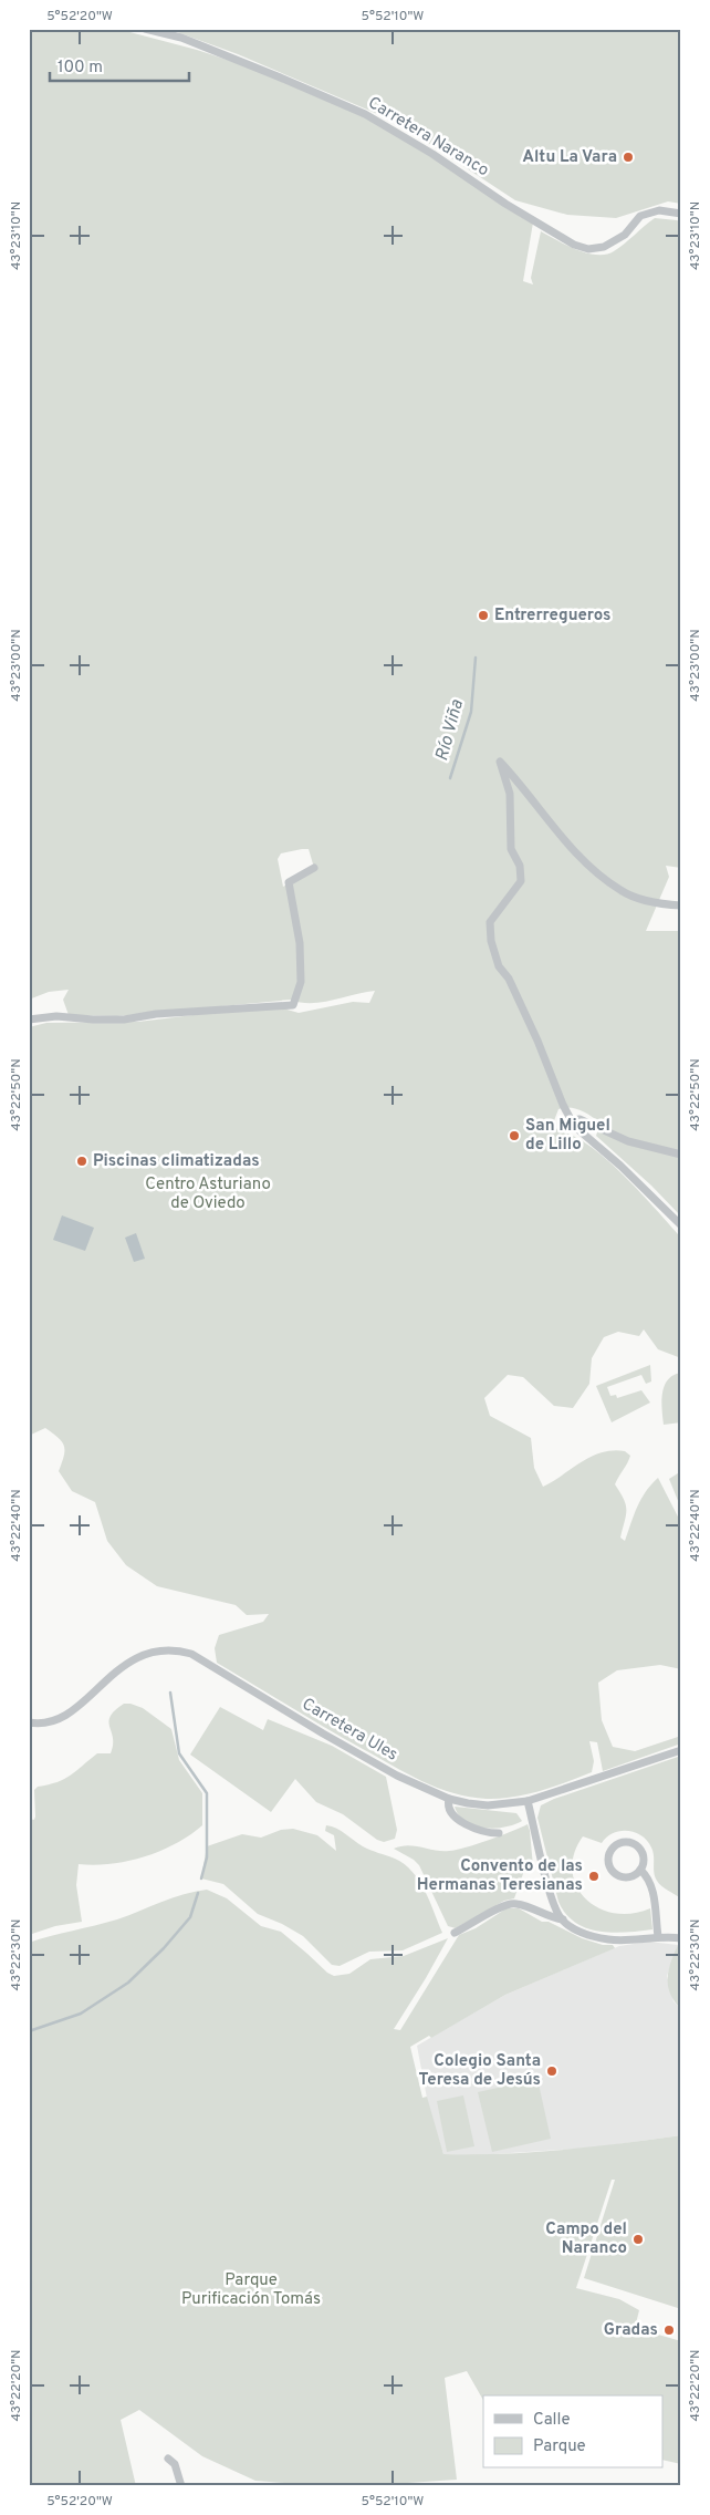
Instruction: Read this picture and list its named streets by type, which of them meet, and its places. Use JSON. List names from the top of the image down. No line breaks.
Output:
{"streets":{"street":["Carretera Naranco","Carretera Ules"]},"water":["Río Viña"],"parks":["Centro Asturiano de Oviedo","Parque Purificación Tomás"],"places":["Altu La Vara","Entrerregueros","San Miguel de Lillo","Piscinas climatizadas","Convento de las Hermanas Teresianas","Colegio Santa Teresa de Jesús","Campo del Naranco","Gradas"],"legend":["Calle","Parque"],"scale_bar":"100 m","coordinates":["5°52'20\"W","5°52'10\"W","43°23'10\"N","43°23'00\"N","43°22'50\"N","43°22'40\"N","43°22'30\"N","43°22'20\"N"]}
